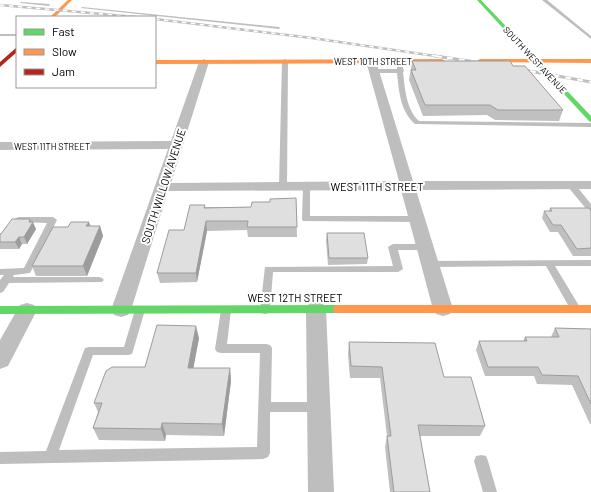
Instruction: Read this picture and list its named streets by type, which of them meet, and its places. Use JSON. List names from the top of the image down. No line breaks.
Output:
{"streets":{"main road":["SOUTH WEST AVENUE","WEST 10TH STREET","WEST 12TH STREET"],"street":["WEST 11TH STREET","SOUTH WILLOW AVENUE"]},"crossings":[["WEST 10TH STREET","SOUTH WILLOW AVENUE"],["WEST 11TH STREET","SOUTH WILLOW AVENUE"],["SOUTH WILLOW AVENUE","WEST 12TH STREET"]],"legend":["Fast","Slow","Jam"]}
